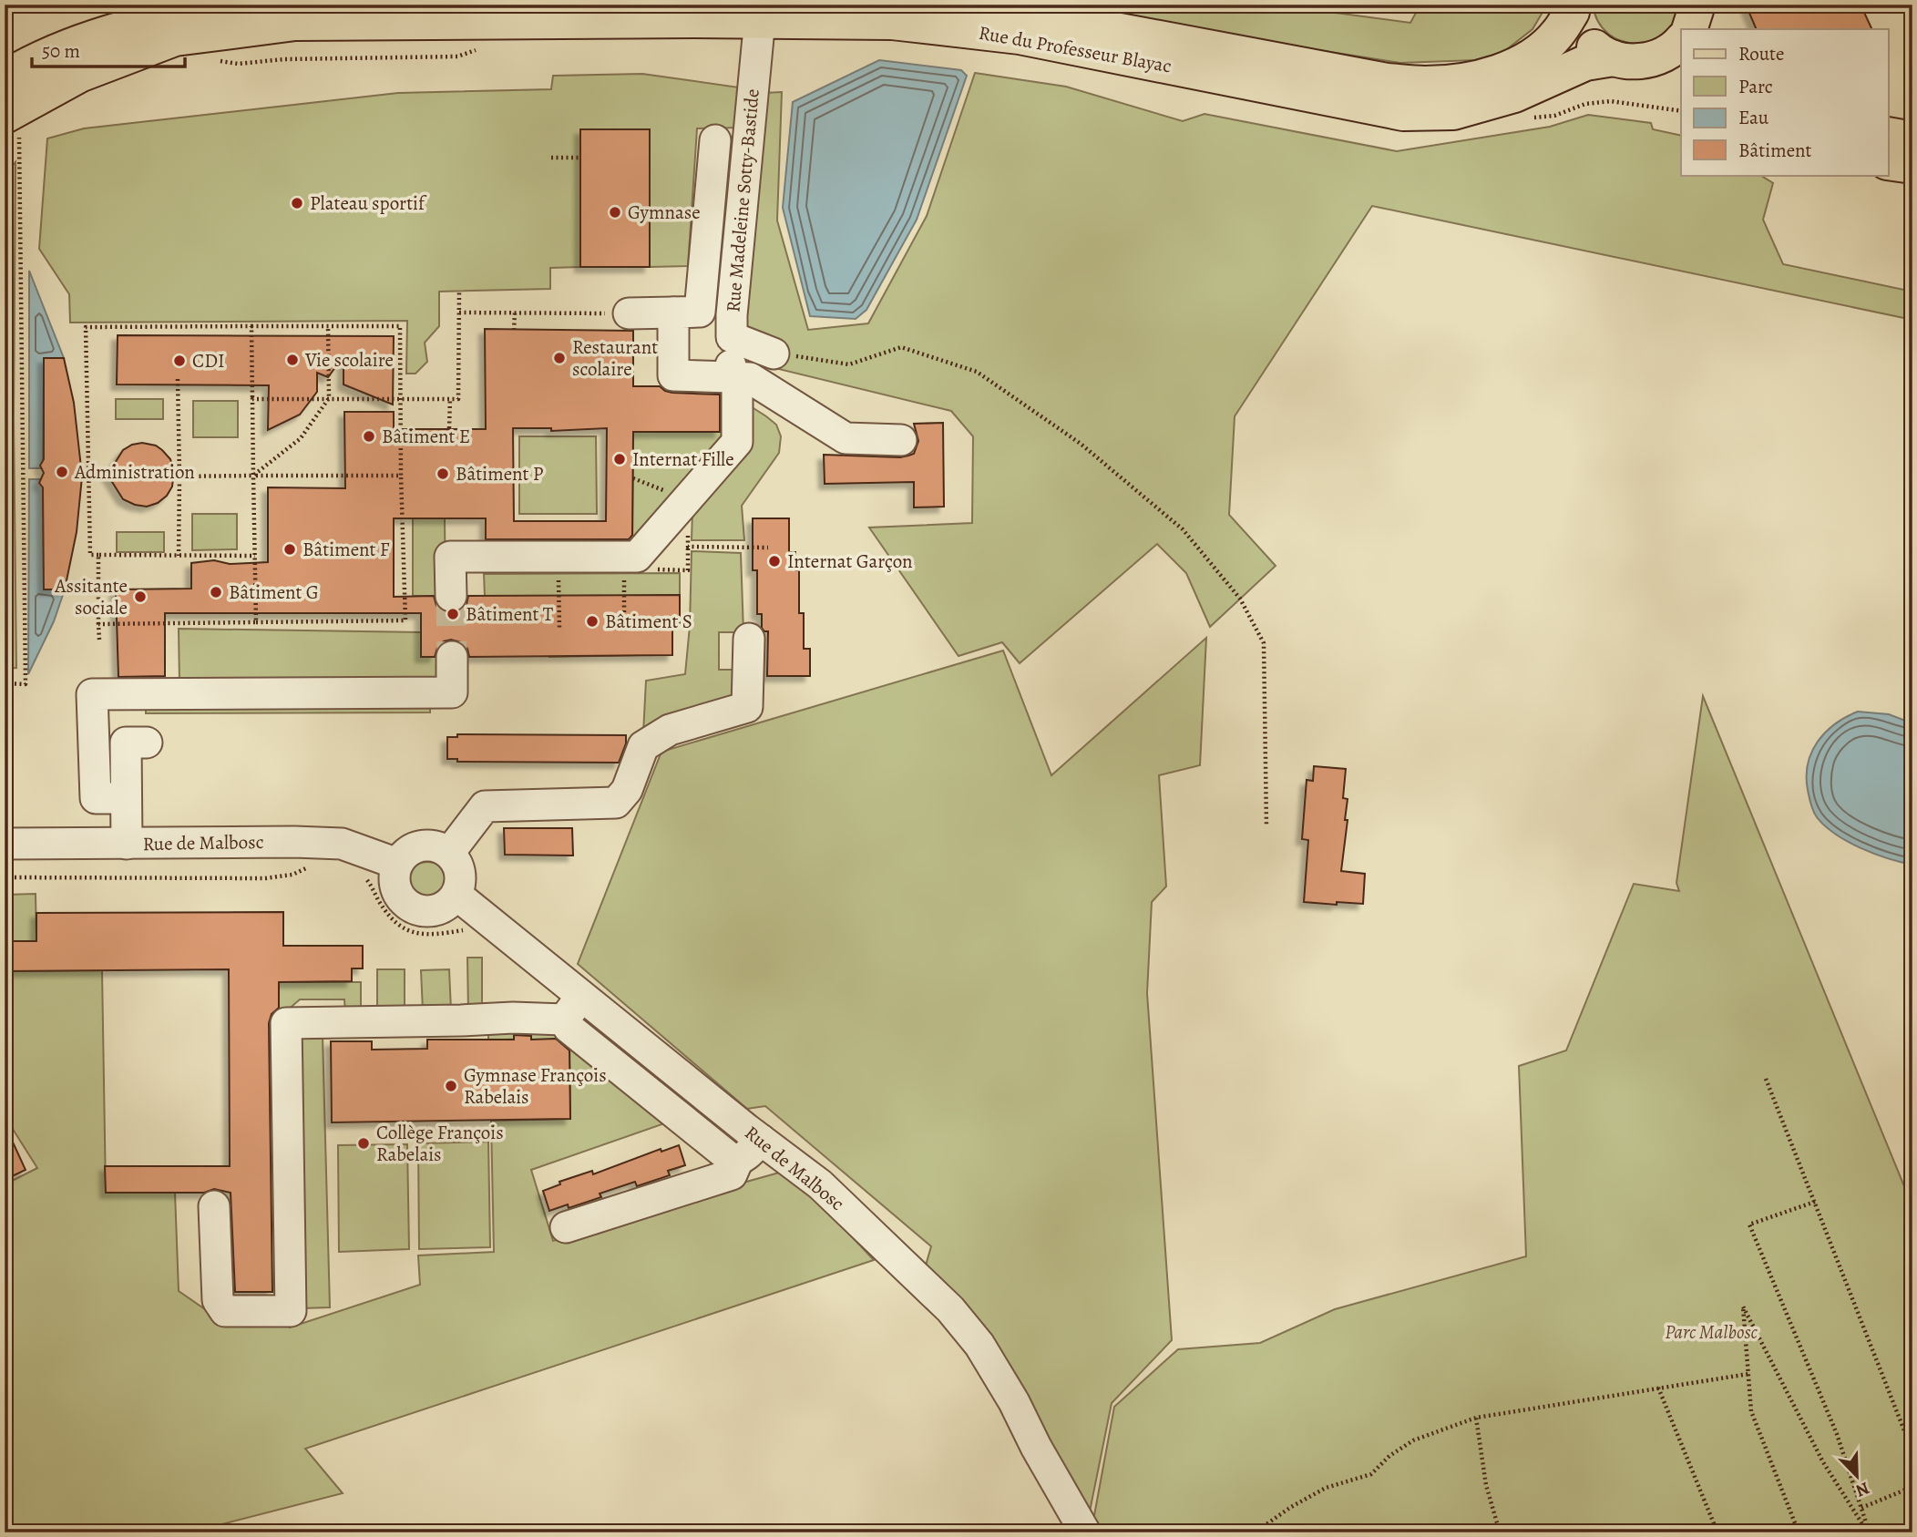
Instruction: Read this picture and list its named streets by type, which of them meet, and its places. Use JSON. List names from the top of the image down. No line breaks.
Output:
{"streets":{"main road":["Rue du Professeur Blayac"],"street":["Rue Madeleine Sotty-Bastide","Rue de Malbosc"]},"crossings":[["Rue du Professeur Blayac","Rue Madeleine Sotty-Bastide"]],"parks":["Parc Malbosc"],"places":["Plateau sportif","Gymnase","Restaurant scolaire","Vie scolaire","CDI","Bâtiment E","Internat Fille","Administration","Bâtiment P","Bâtiment F","Internat Garçon","Bâtiment G","Assitante sociale","Bâtiment T","Bâtiment S","Gymnase François Rabelais","Collège François Rabelais"],"legend":["Route","Parc","Eau","Bâtiment"],"scale_bar":"50 m","north":"bottom right"}
